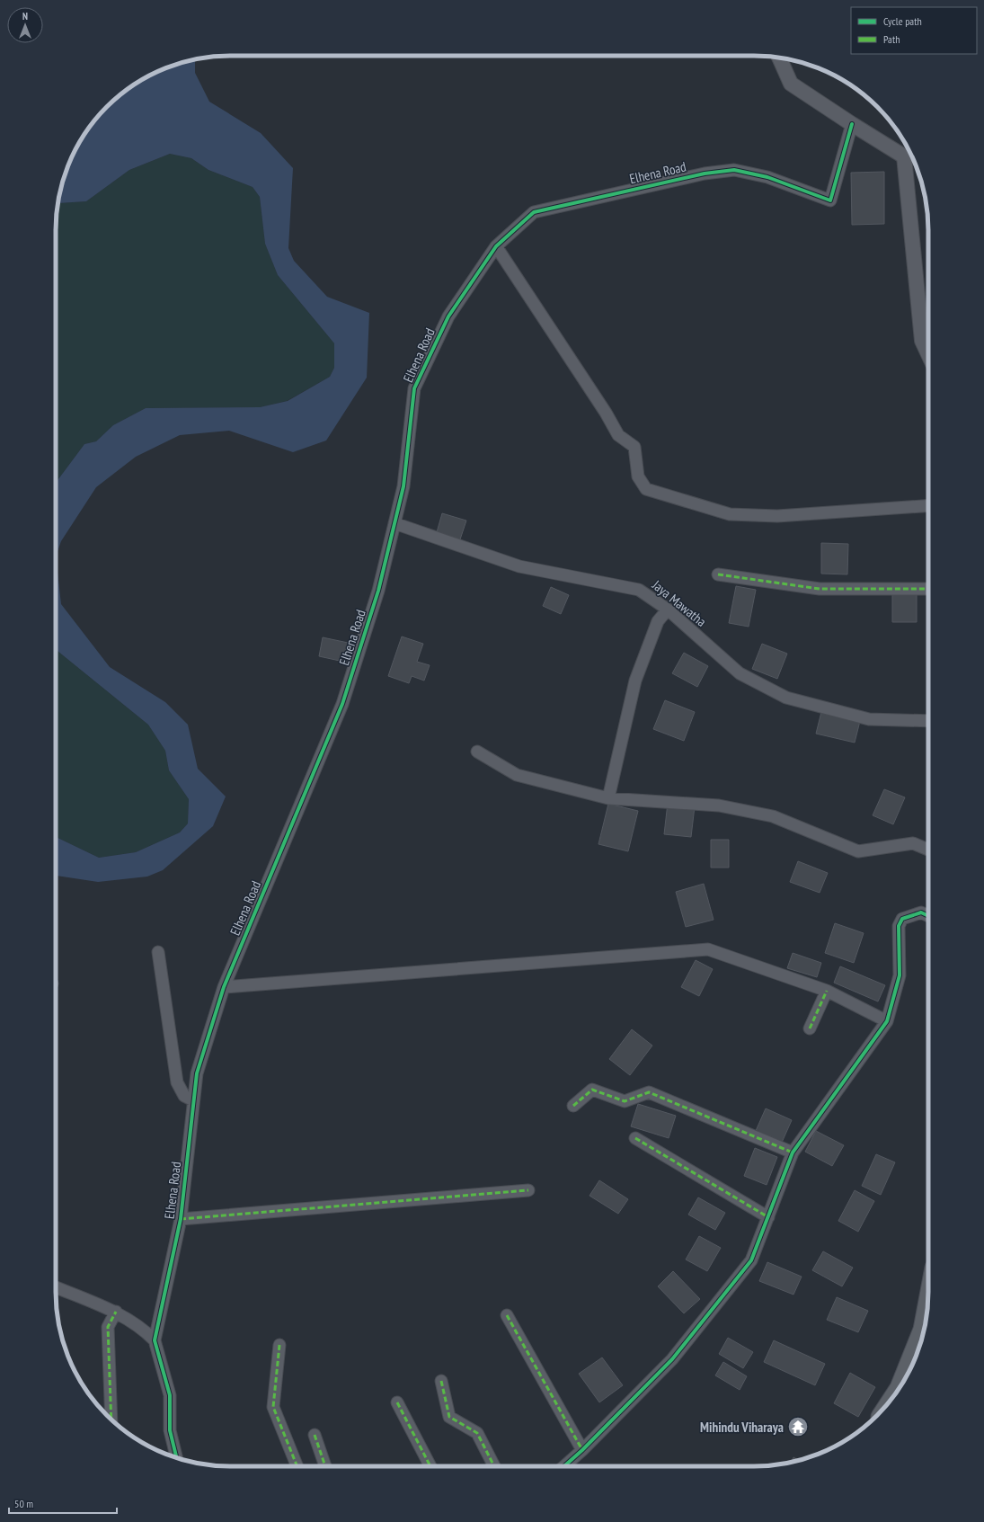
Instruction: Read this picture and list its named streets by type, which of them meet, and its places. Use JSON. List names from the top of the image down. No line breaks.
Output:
{"streets":{"street":["Elhena Road","Jaya Mawatha"]},"crossings":[["Elhena Road","Jaya Mawatha"]],"places":{"temple":["Mihindu Viharaya"]},"legend":["Cycle path","Path"],"scale_bar":"50 m","north":"top"}
